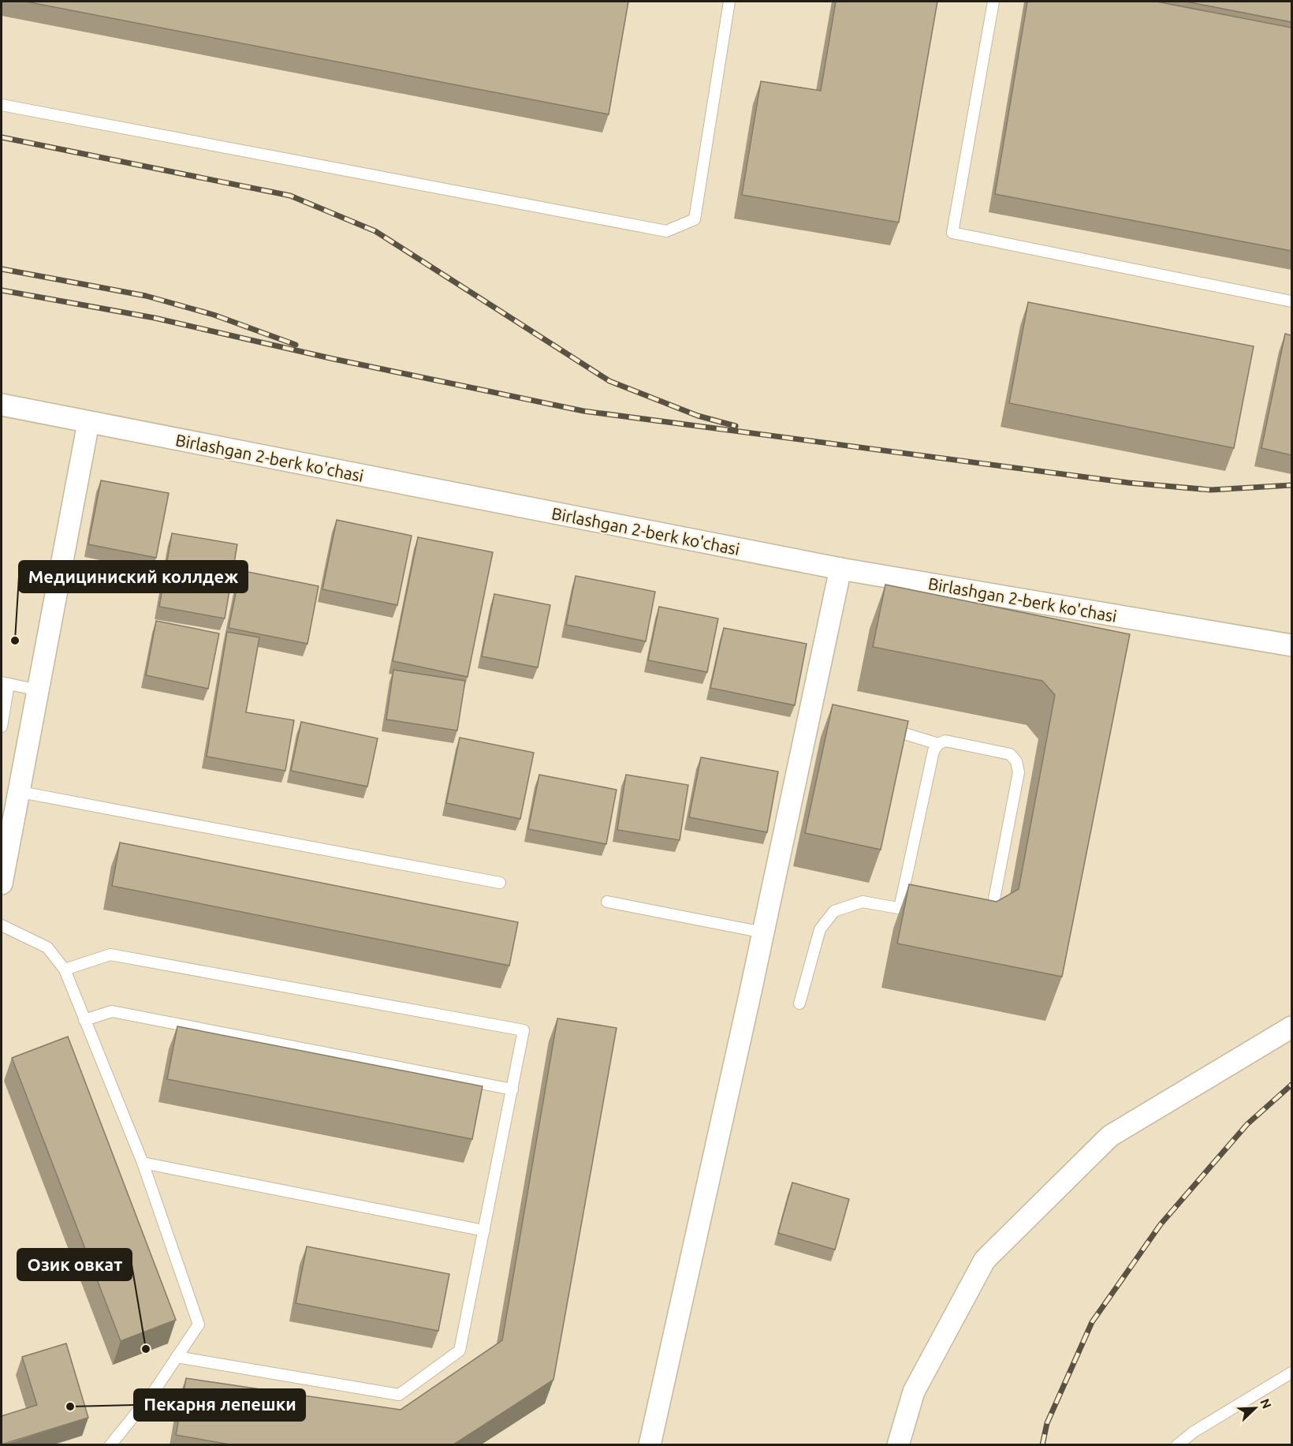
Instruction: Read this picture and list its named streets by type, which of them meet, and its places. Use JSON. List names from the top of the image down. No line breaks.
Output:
{"streets":{"street":["Birlashgan 2-berk ko'chasi"]},"places":["Медициниский коллдеж","Озик овкат","Пекарня лепешки"],"north":"top right"}
